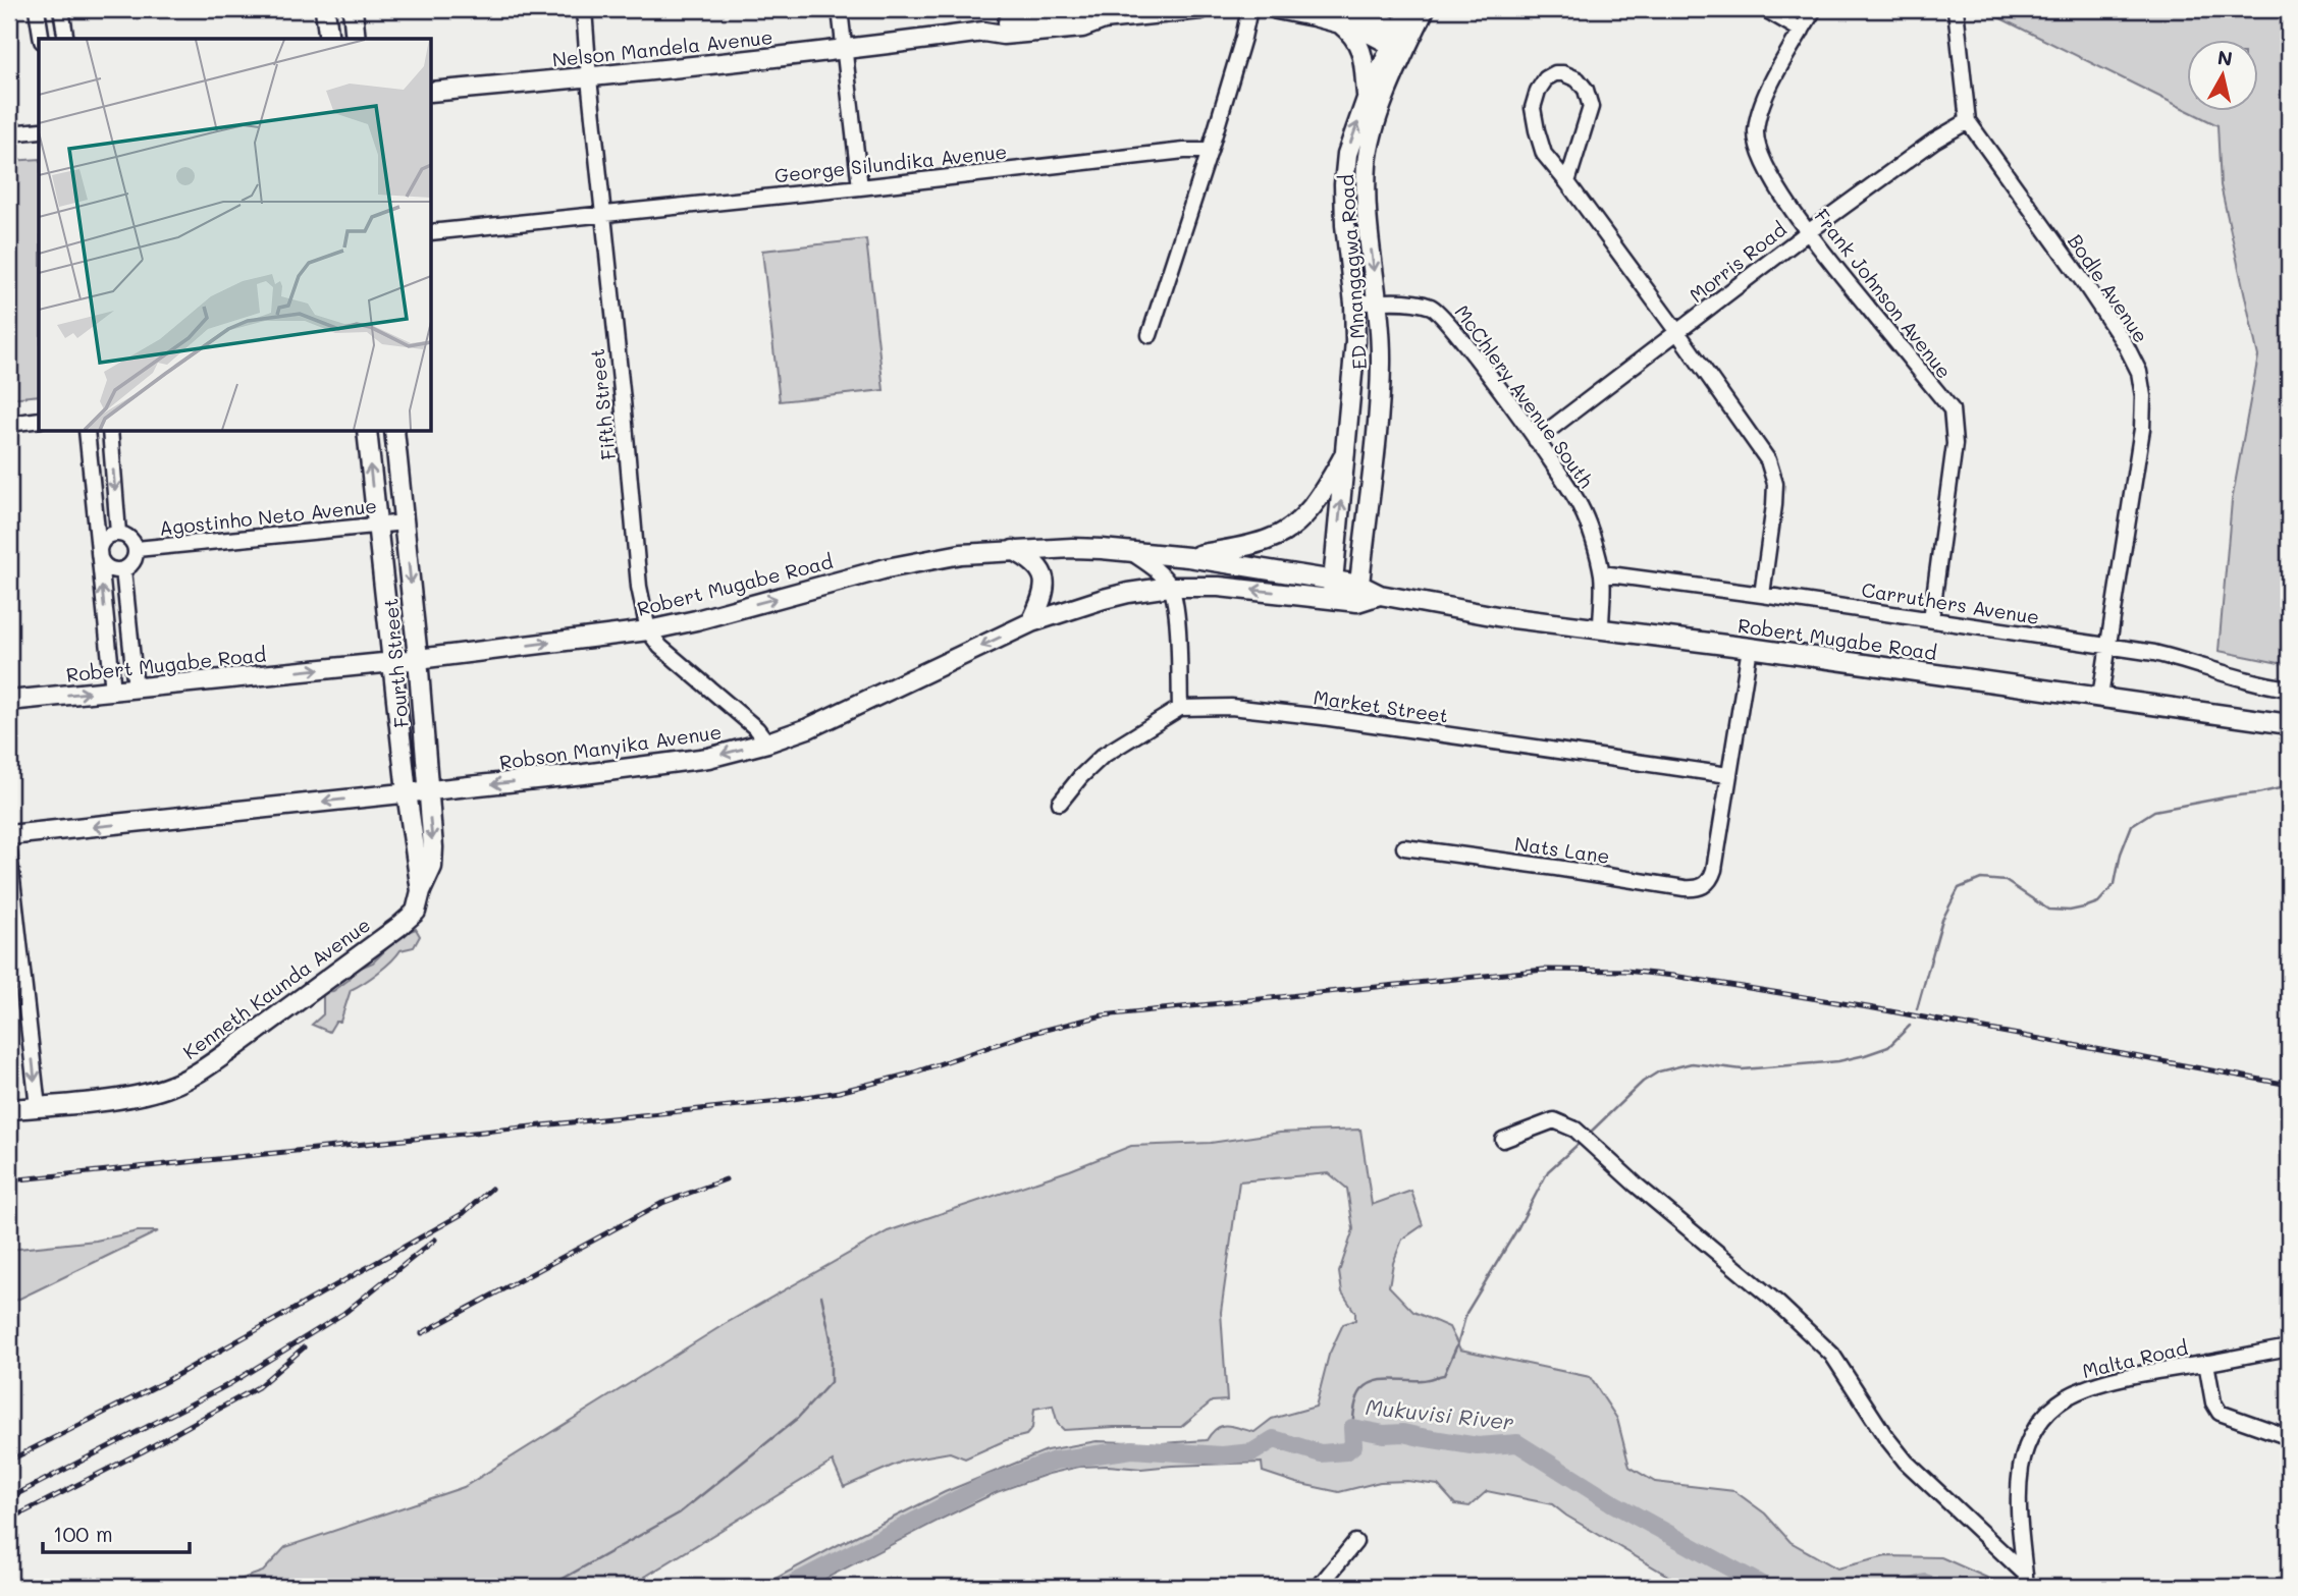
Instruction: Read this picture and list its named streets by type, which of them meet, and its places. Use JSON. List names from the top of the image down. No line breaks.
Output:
{"streets":{"main road":["Nelson Mandela Avenue","ED Mnangagwa Road","Robert Mugabe Road","Fourth Street","Robson Manyika Avenue","Kenneth Kaunda Avenue"],"street":["George Silundika Avenue","Morris Road","Bodle Avenue","Frank Johnson Avenue","McChlery Avenue South","Fifth Street","Agostinho Neto Avenue","Carruthers Avenue","Market Street","Nats Lane","Malta Road"]},"crossings":[["Nelson Mandela Avenue","Fifth Street"],["George Silundika Avenue","Fifth Street"],["Morris Road","Bodle Avenue"],["Morris Road","Frank Johnson Avenue"],["Morris Road","McChlery Avenue South"],["ED Mnangagwa Road","McChlery Avenue South"],["ED Mnangagwa Road","Robert Mugabe Road"],["ED Mnangagwa Road","Robson Manyika Avenue"],["Bodle Avenue","Robert Mugabe Road"],["Bodle Avenue","Carruthers Avenue"],["Frank Johnson Avenue","Carruthers Avenue"],["McChlery Avenue South","Robert Mugabe Road"],["McChlery Avenue South","Carruthers Avenue"],["Fifth Street","Robert Mugabe Road"],["Agostinho Neto Avenue","Fourth Street"],["Robert Mugabe Road","Fourth Street"],["Robert Mugabe Road","Robson Manyika Avenue"],["Fourth Street","Robson Manyika Avenue"],["Fourth Street","Kenneth Kaunda Avenue"],["Market Street","Nats Lane"]],"one_way":["Robert Mugabe Road","Robson Manyika Avenue"],"water":["Mukuvisi River"],"scale_bar":"100 m","north":"top"}
